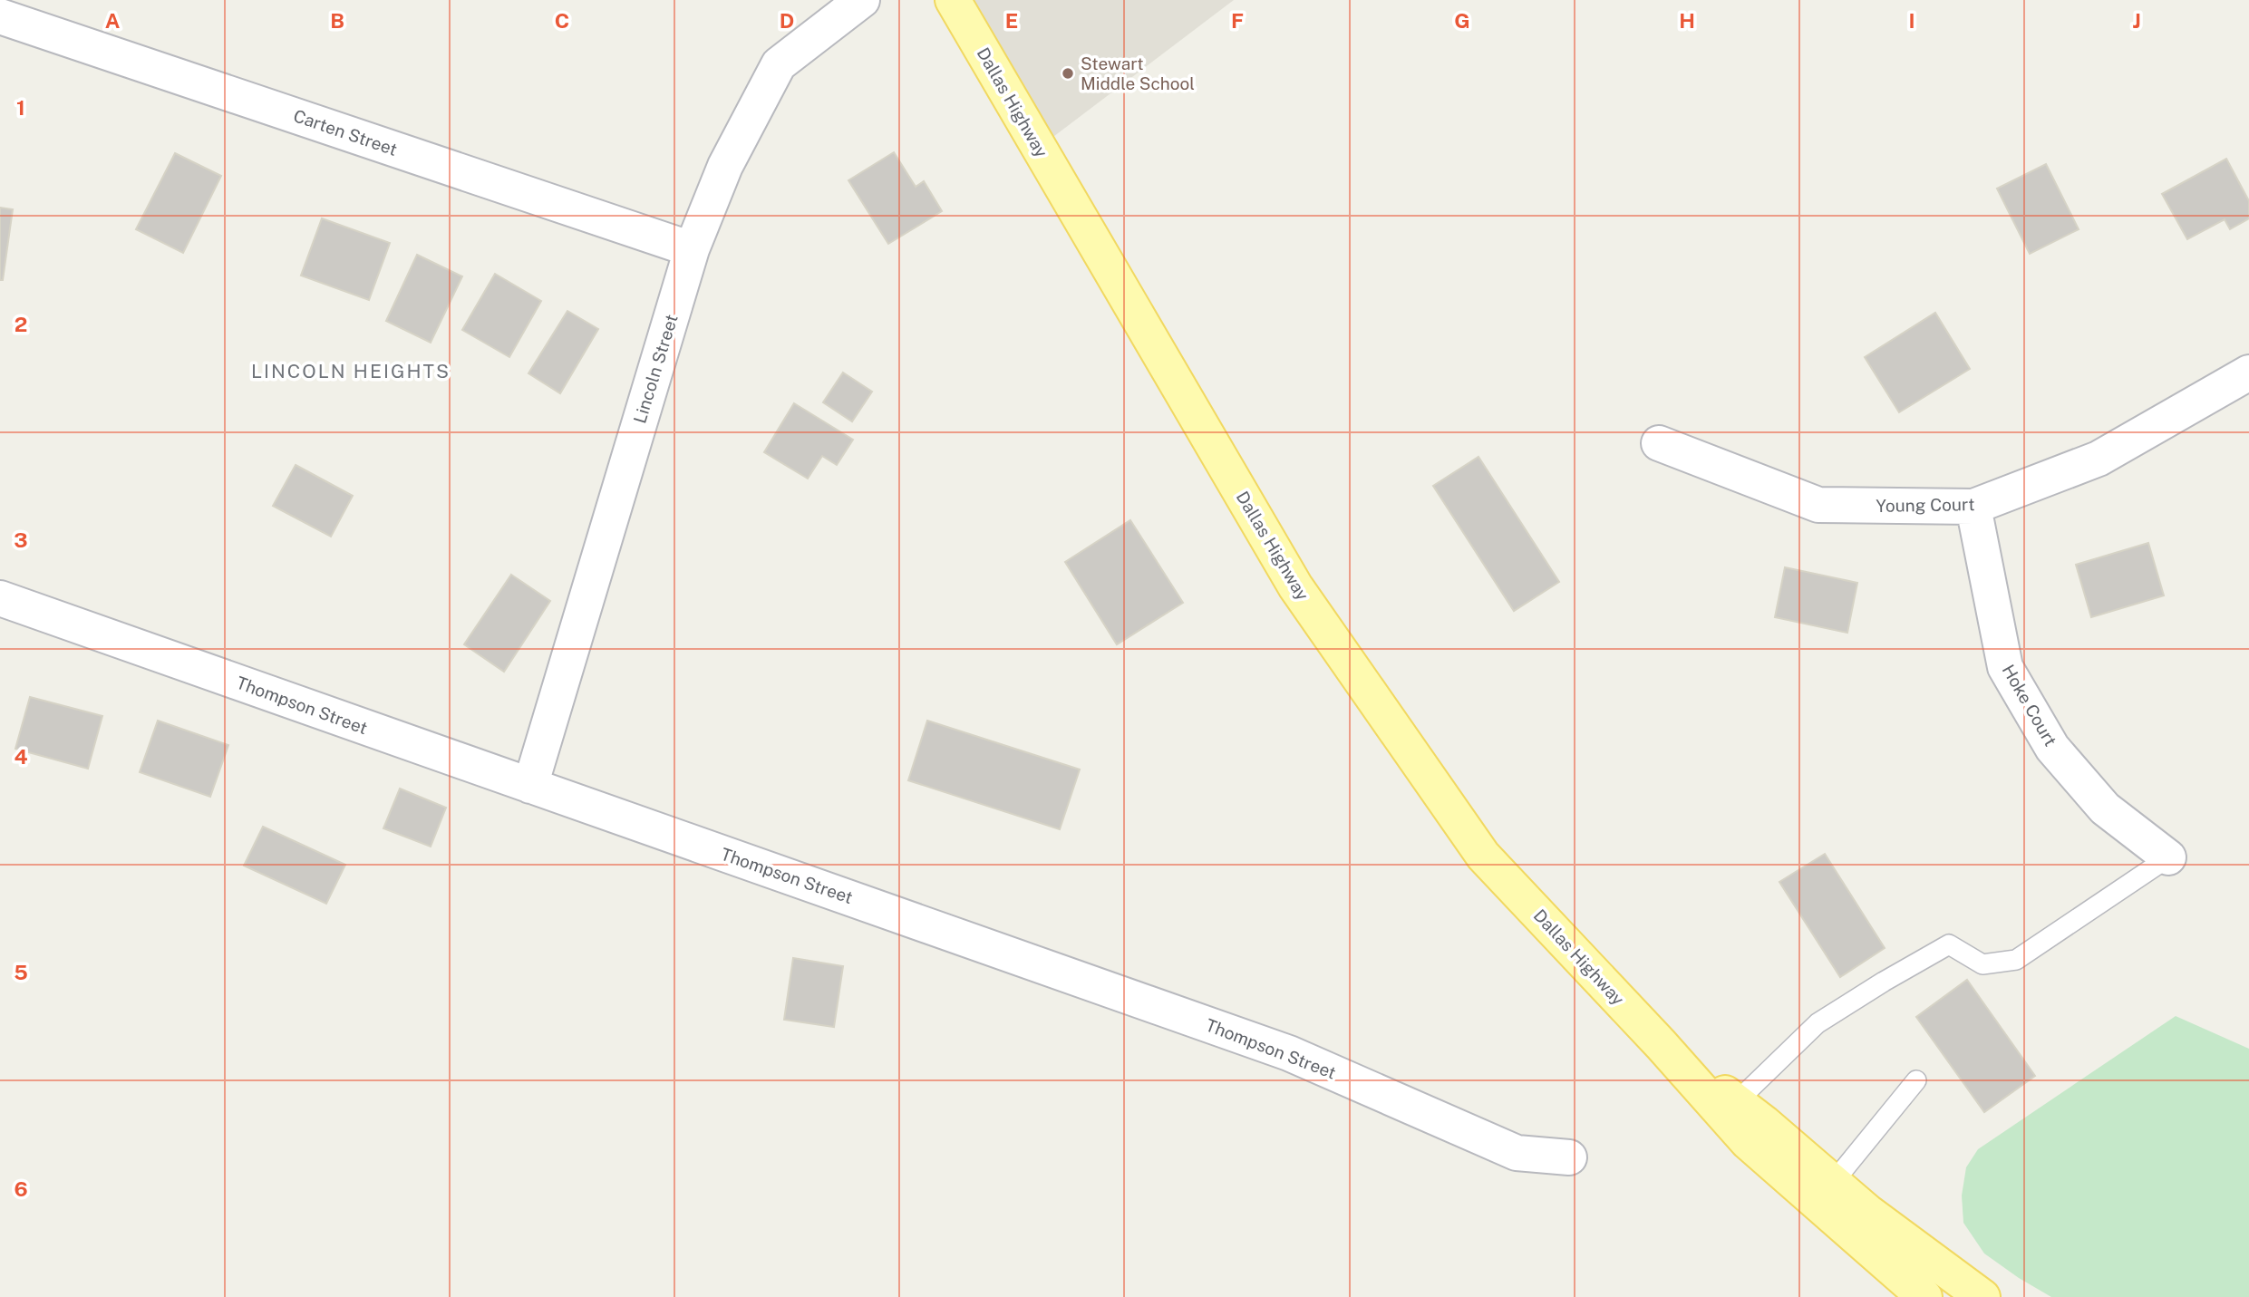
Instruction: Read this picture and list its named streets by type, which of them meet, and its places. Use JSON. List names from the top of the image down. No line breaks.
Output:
{"streets":{"main road":["Dallas Highway"],"street":["Carten Street","Lincoln Street","Young Court","Thompson Street","Hoke Court"]},"crossings":[["Carten Street","Lincoln Street"],["Lincoln Street","Thompson Street"],["Young Court","Hoke Court"]],"districts":["LINCOLN HEIGHTS"],"places":["Stewart Middle School"],"grid":{"columns":["A","B","C","D","E","F","G","H","I","J"],"rows":["1","2","3","4","5","6"]}}
